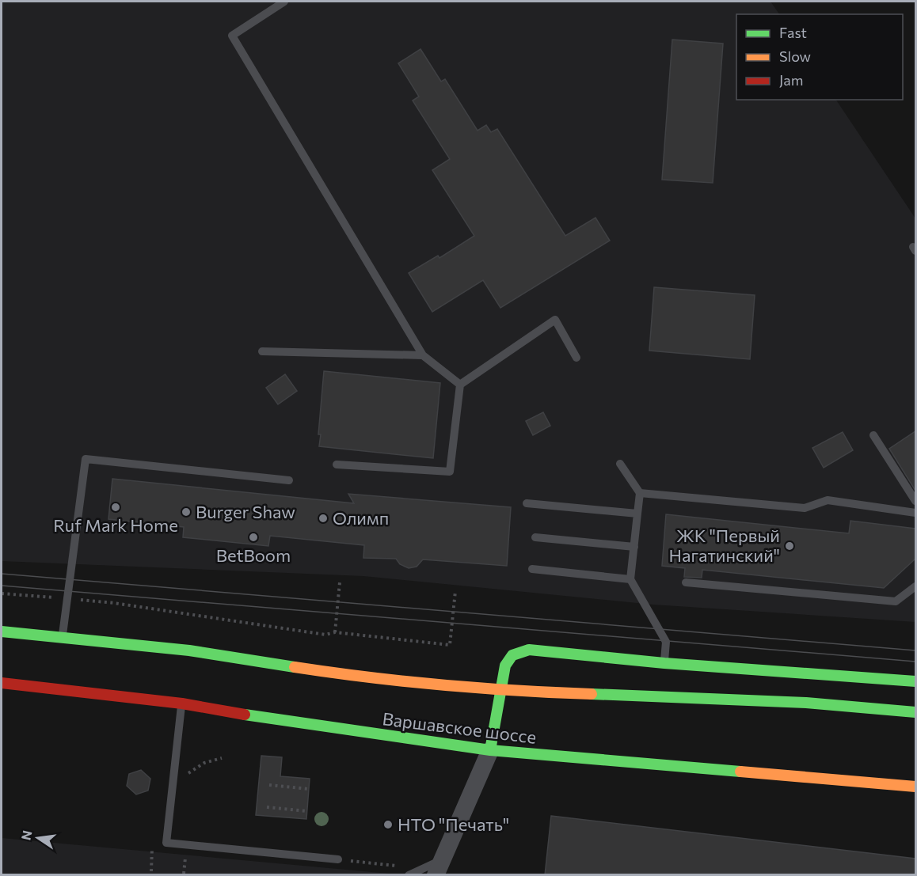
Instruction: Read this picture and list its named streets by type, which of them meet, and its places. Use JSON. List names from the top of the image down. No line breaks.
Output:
{"streets":{"main road":["Варшавское шоссе"]},"places":["Ruf Mark Home","Burger Shaw","Олимп","BetBoom","ЖК \"Первый Нагатинский\"","НТО \"Печать\""],"legend":["Fast","Slow","Jam"],"north":"left"}
